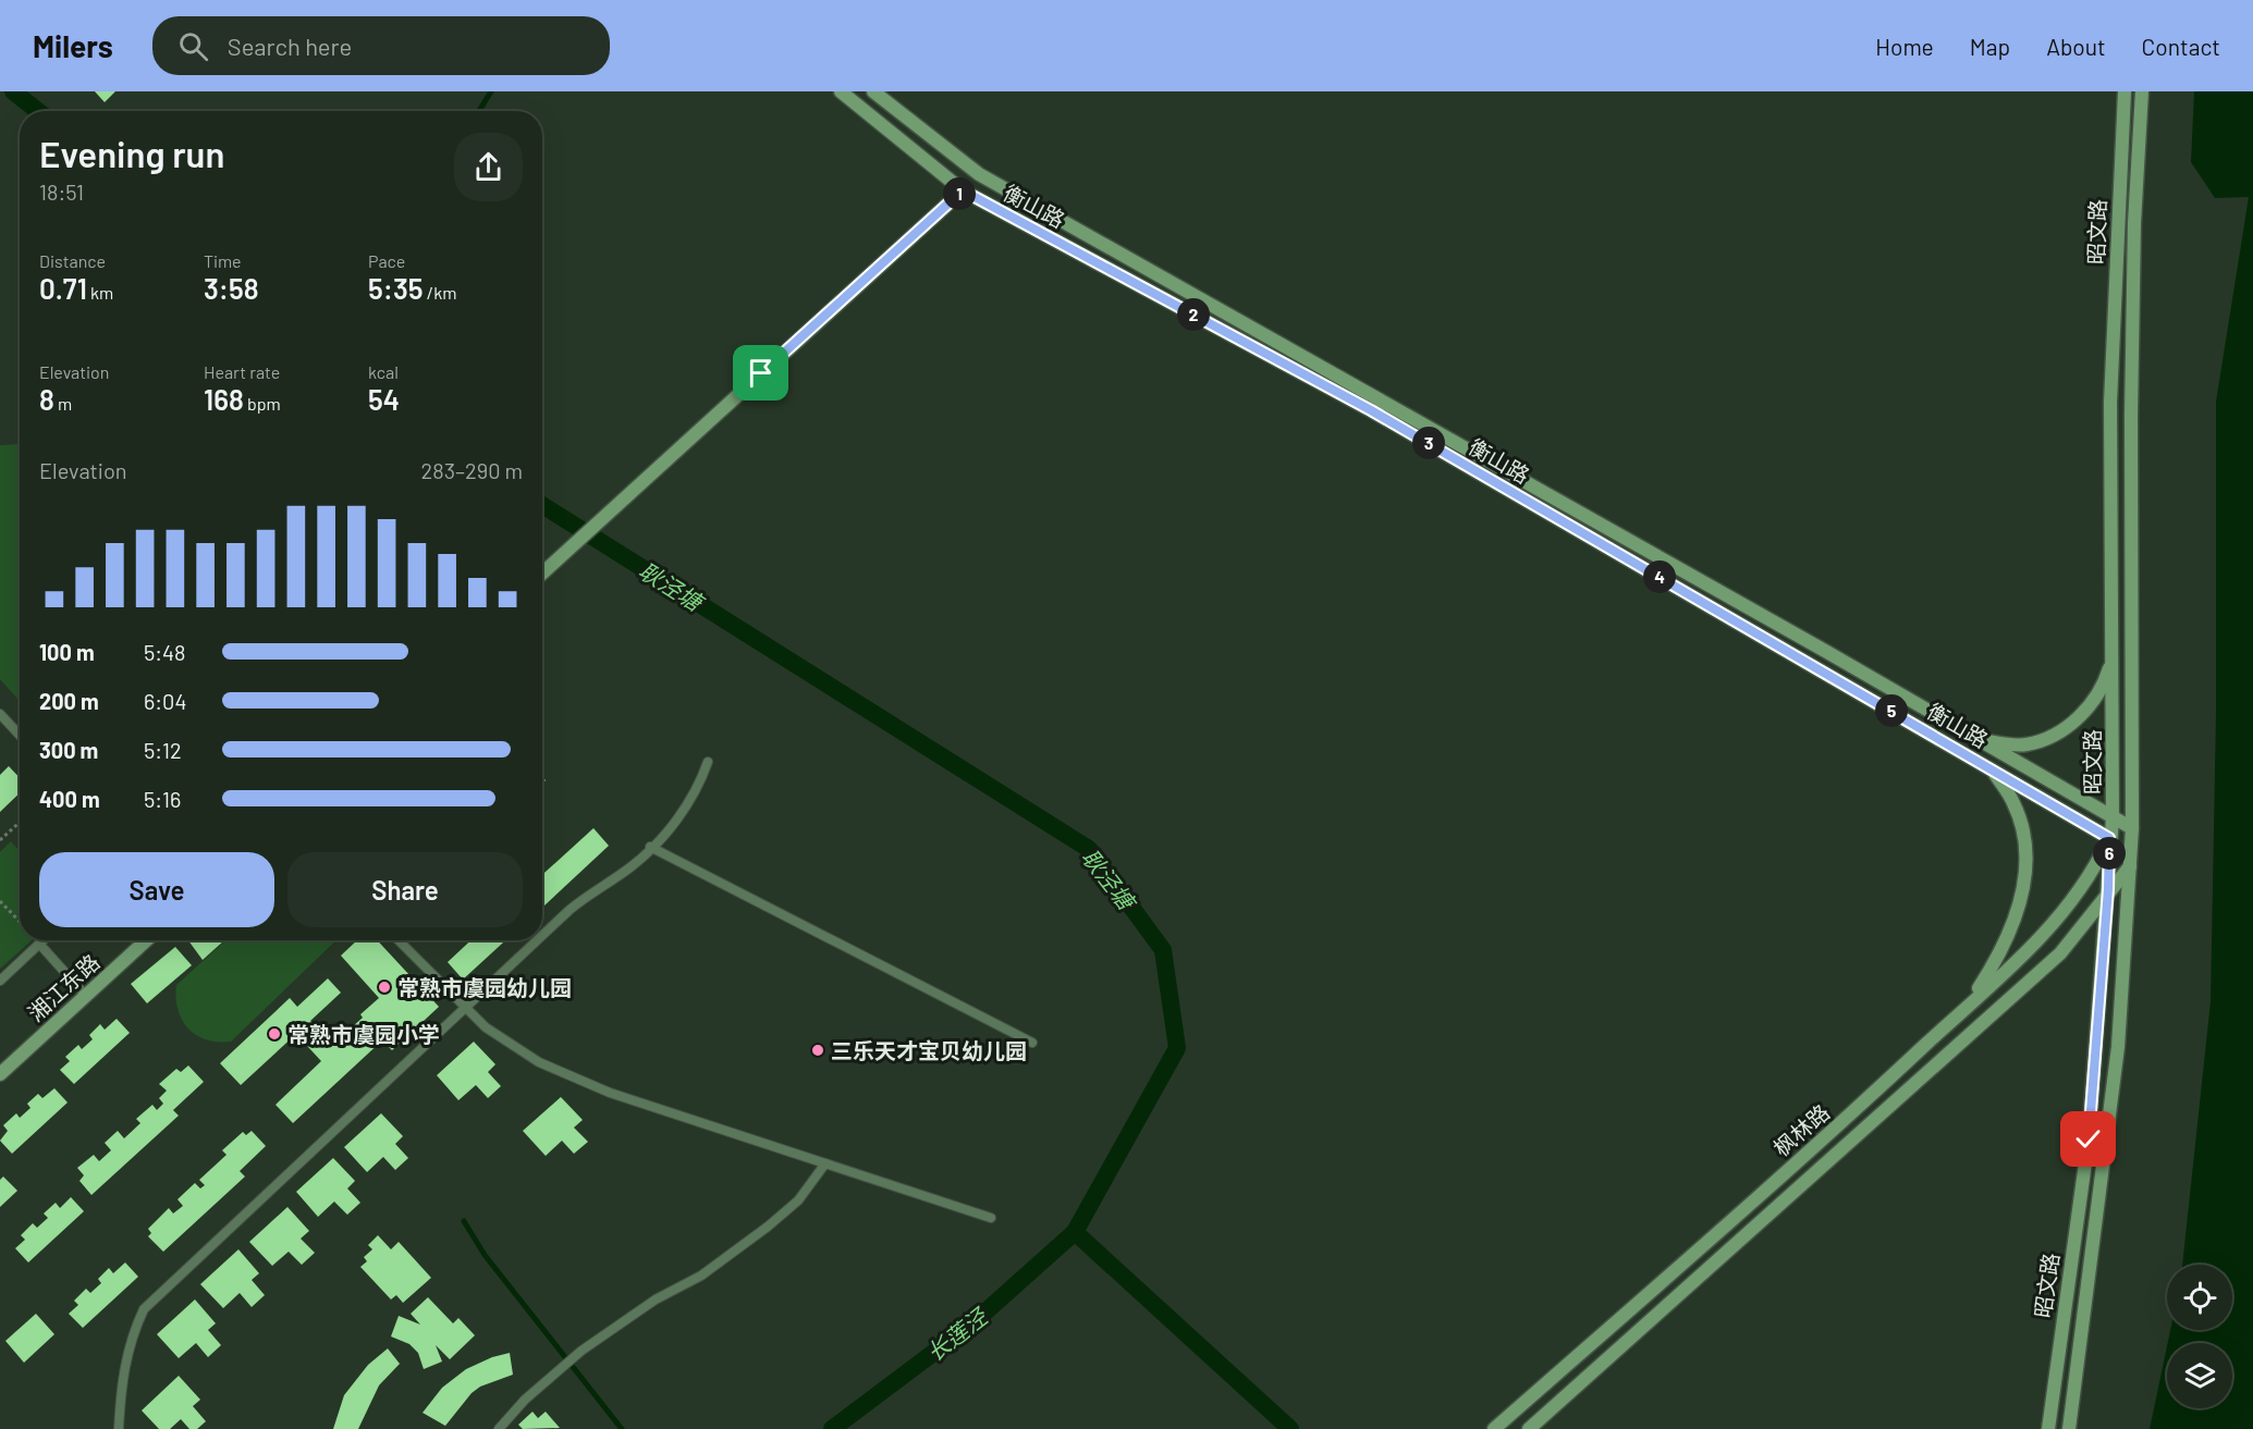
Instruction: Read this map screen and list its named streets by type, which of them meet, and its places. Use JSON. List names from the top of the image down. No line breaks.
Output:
{"streets":{"street":["衡山路","昭文路","湘江东路","枫林路"]},"crossings":[["衡山路","昭文路"],["衡山路","枫林路"],["昭文路","枫林路"]],"water":["耿泾塘","长莲泾"],"places":["常熟市虞园幼儿园","常熟市虞园小学","三乐天才宝贝幼儿园"],"page":{"header":"Milers","search":"Search here","nav":["Home","Map","About","Contact"],"heading":["Evening run","18:51"],"pins":["1","2","3","4","5","6"],"stats":[["Distance","0.71 km"],["Time","3:58"],["Pace","5:35 /km"],["Elevation","8 m"],["Heart rate","168 bpm"],["kcal","54"]],"chart":["Elevation","283–290 m"],"list":[{"name":"100 m","note":"5:48"},{"name":"200 m","note":"6:04"},{"name":"300 m","note":"5:12"},{"name":"400 m","note":"5:16"}],"buttons":["Save","Share"]}}
